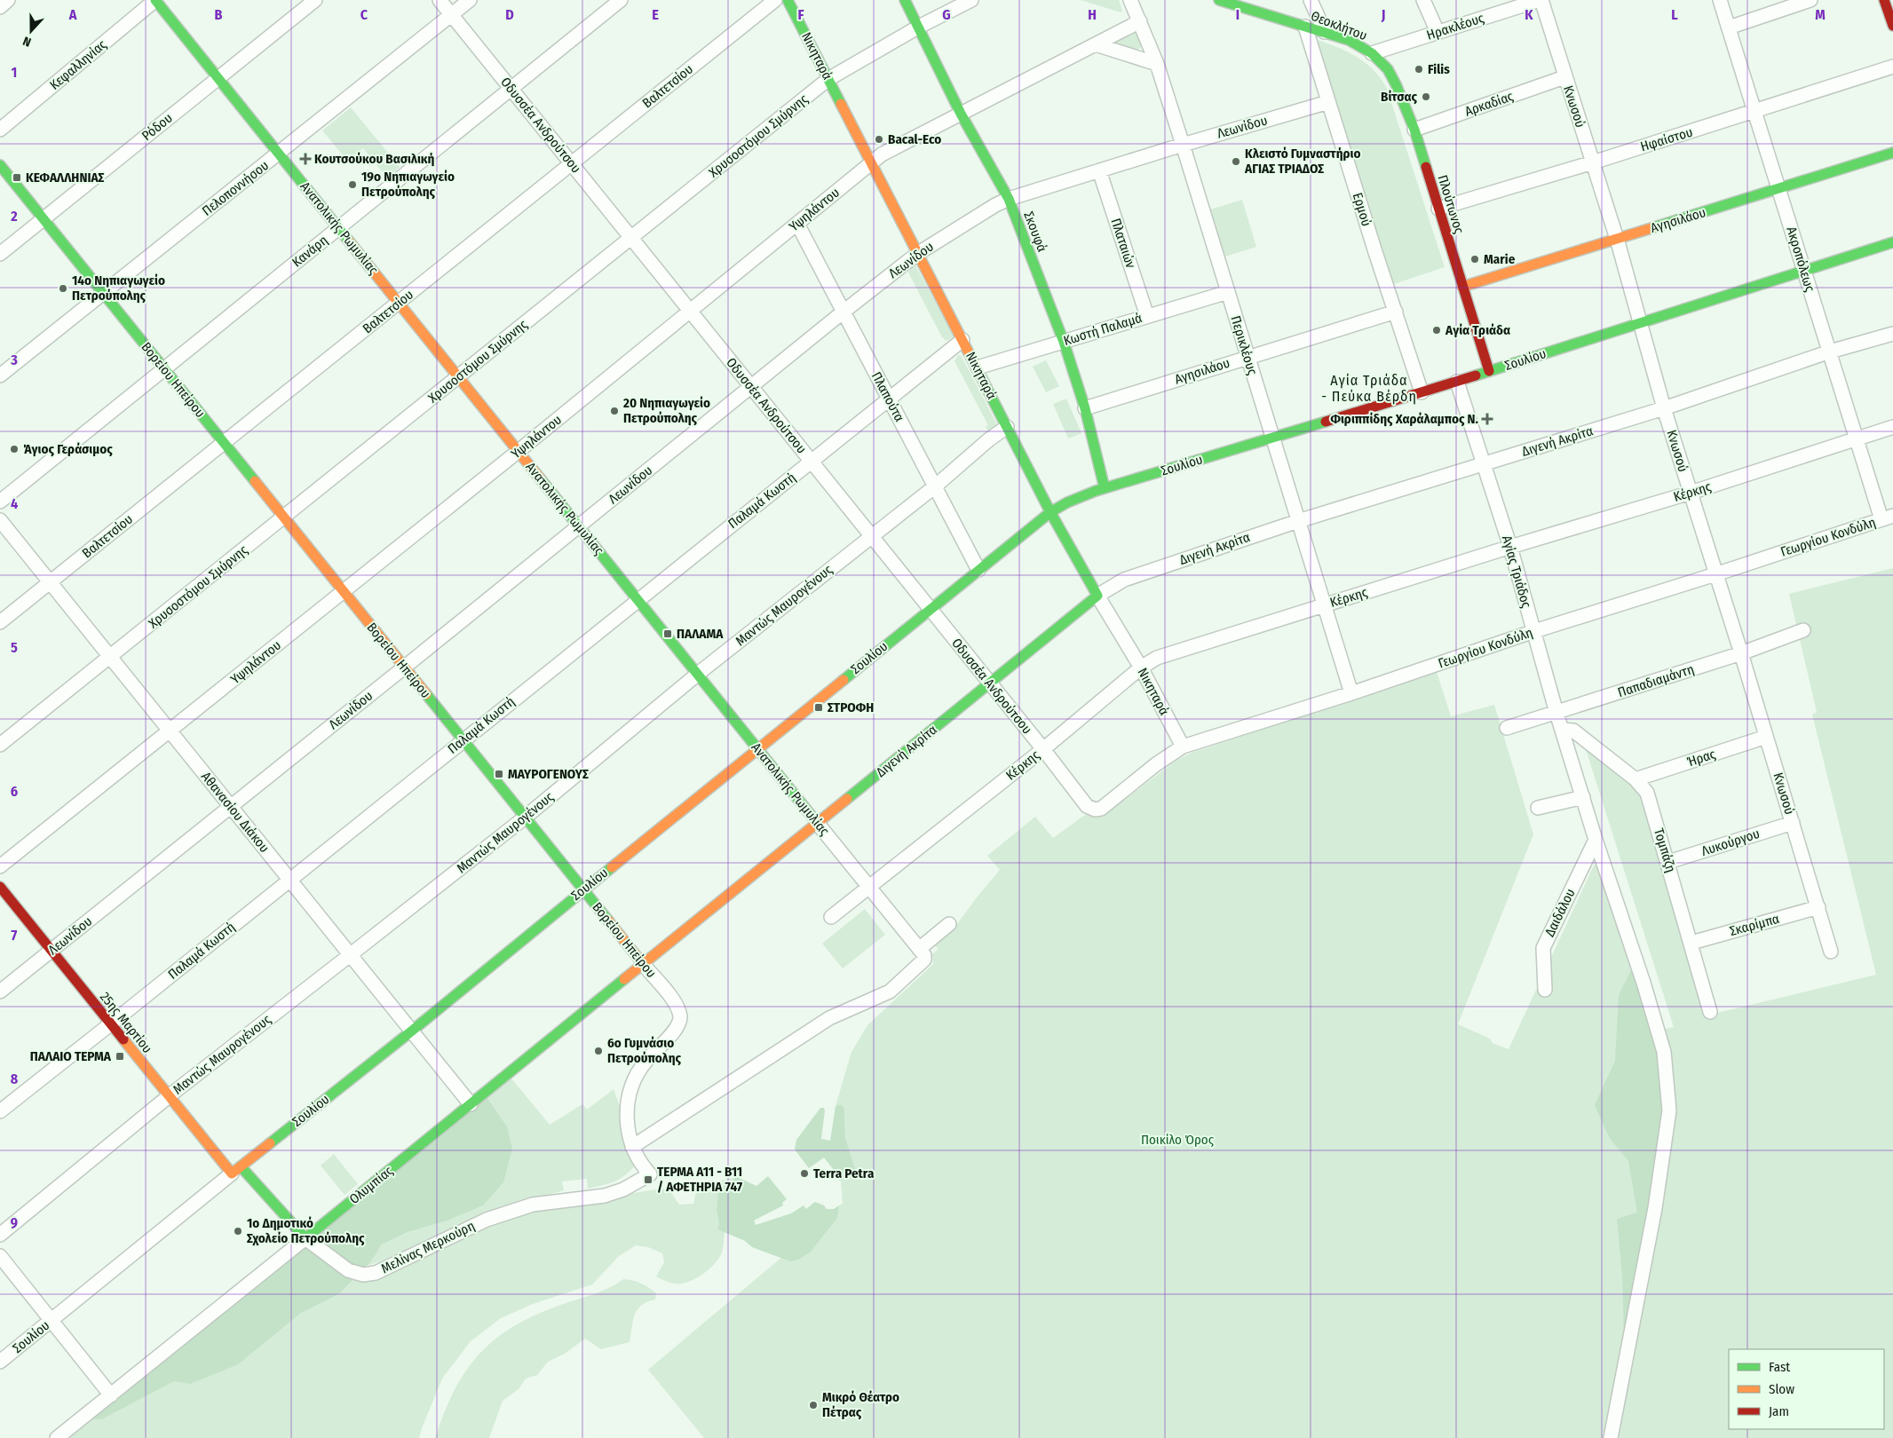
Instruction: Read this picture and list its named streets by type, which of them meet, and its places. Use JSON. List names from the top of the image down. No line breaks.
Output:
{"streets":{"street":["Θεοκλήτου","Ηρακλέους","Νικηταρά","Κεφαλληνίας","Βαλτετσίου","Αρκαδίας","Κνωσού","Οδυσσέα Ανδρούτσου","Ρόδου","Λεωνίδου","Χρυσοστόμου Σμύρνης","Ηφαίστου","Πελοποννήσου","Πλούτωνος","Υψηλάντου","Ερμού","Αγησιλάου","Ανατολικής Ρωμυλίας","Σκουφά","Πλαταιών","Κανάρη","Ακροπόλεως","Κωστή Παλαμά","Περικλέους","Σουλίου","Βορείου Ηπείρου","Πλαπούτα","Διγενή Ακρίτα","Κέρκης","Παλαμά Κωστή","Γεωργίου Κονδύλη","Αγίας Τριάδος","Μαντώς Μαυρογένους","Παπαδιαμάντη","Ήρας","Αθανασίου Διάκου","Λυκούργου","Τομπάζη","Δαιδάλου","Σκαρίμπα","25ης Μαρτίου","Ολυμπίας","Μελίνας Μερκούρη"]},"crossings":[["Θεοκλήτου","Ηρακλέους"],["Θεοκλήτου","Πλούτωνος"],["Θεοκλήτου","Ερμού"],["Ηρακλέους","Κνωσού"],["Ηρακλέους","Πλούτωνος"],["Νικηταρά","Λεωνίδου"],["Νικηταρά","Χρυσοστόμου Σμύρνης"],["Νικηταρά","Υψηλάντου"],["Νικηταρά","Κωστή Παλαμά"],["Νικηταρά","Σουλίου"],["Νικηταρά","Διγενή Ακρίτα"],["Νικηταρά","Κέρκης"],["Νικηταρά","Παλαμά Κωστή"],["Νικηταρά","Γεωργίου Κονδύλη"],["Νικηταρά","Μαντώς Μαυρογένους"],["Κεφαλληνίας","Ανατολικής Ρωμυλίας"],["Βαλτετσίου","Οδυσσέα Ανδρούτσου"],["Βαλτετσίου","Ανατολικής Ρωμυλίας"],["Βαλτετσίου","Βορείου Ηπείρου"],["Βαλτετσίου","Αθανασίου Διάκου"],["Αρκαδίας","Κνωσού"],["Αρκαδίας","Πλούτωνος"],["Κνωσού","Ηφαίστου"],["Κνωσού","Αγησιλάου"],["Κνωσού","Σουλίου"],["Κνωσού","Διγενή Ακρίτα"],["Κνωσού","Κέρκης"],["Κνωσού","Γεωργίου Κονδύλη"],["Κνωσού","Παπαδιαμάντη"],["Κνωσού","Ήρας"],["Κνωσού","Λυκούργου"],["Κνωσού","Σκαρίμπα"],["Οδυσσέα Ανδρούτσου","Λεωνίδου"],["Οδυσσέα Ανδρούτσου","Χρυσοστόμου Σμύρνης"],["Οδυσσέα Ανδρούτσου","Πελοποννήσου"],["Οδυσσέα Ανδρούτσου","Υψηλάντου"],["Οδυσσέα Ανδρούτσου","Κανάρη"],["Οδυσσέα Ανδρούτσου","Σουλίου"],["Οδυσσέα Ανδρούτσου","Διγενή Ακρίτα"],["Οδυσσέα Ανδρούτσου","Κέρκης"],["Οδυσσέα Ανδρούτσου","Παλαμά Κωστή"],["Οδυσσέα Ανδρούτσου","Γεωργίου Κονδύλη"],["Οδυσσέα Ανδρούτσου","Μαντώς Μαυρογένους"],["Ρόδου","Ανατολικής Ρωμυλίας"],["Ρόδου","Βορείου Ηπείρου"],["Λεωνίδου","Ερμού"],["Λεωνίδου","Ανατολικής Ρωμυλίας"],["Λεωνίδου","Σκουφά"],["Λεωνίδου","Πλαταιών"],["Λεωνίδου","Περικλέους"],["Λεωνίδου","Βορείου Ηπείρου"],["Λεωνίδου","Πλαπούτα"],["Λεωνίδου","Αθανασίου Διάκου"],["Λεωνίδου","25ης Μαρτίου"],["Χρυσοστόμου Σμύρνης","Ανατολικής Ρωμυλίας"],["Χρυσοστόμου Σμύρνης","Σκουφά"],["Χρυσοστόμου Σμύρνης","Βορείου Ηπείρου"],["Χρυσοστόμου Σμύρνης","Αθανασίου Διάκου"],["Ηφαίστου","Πλούτωνος"],["Ηφαίστου","Ακροπόλεως"],["Πελοποννήσου","Ανατολικής Ρωμυλίας"],["Πελοποννήσου","Βορείου Ηπείρου"],["Πλούτωνος","Αγησιλάου"],["Πλούτωνος","Σουλίου"],["Υψηλάντου","Ανατολικής Ρωμυλίας"],["Υψηλάντου","Σκουφά"],["Υψηλάντου","Περικλέους"],["Υψηλάντου","Βορείου Ηπείρου"],["Υψηλάντου","Πλαπούτα"],["Υψηλάντου","Αθανασίου Διάκου"],["Ερμού","Αγησιλάου"],["Ερμού","Σουλίου"],["Αγησιλάου","Σκουφά"],["Αγησιλάου","Ακροπόλεως"],["Αγησιλάου","Περικλέους"],["Ανατολικής Ρωμυλίας","Κανάρη"],["Ανατολικής Ρωμυλίας","Σουλίου"],["Ανατολικής Ρωμυλίας","Διγενή Ακρίτα"],["Ανατολικής Ρωμυλίας","Κέρκης"],["Ανατολικής Ρωμυλίας","Παλαμά Κωστή"],["Ανατολικής Ρωμυλίας","Μαντώς Μαυρογένους"],["Σκουφά","Κωστή Παλαμά"],["Σκουφά","Σουλίου"],["Πλαταιών","Κωστή Παλαμά"],["Κανάρη","Βορείου Ηπείρου"],["Ακροπόλεως","Σουλίου"],["Ακροπόλεως","Διγενή Ακρίτα"],["Ακροπόλεως","Κέρκης"],["Ακροπόλεως","Γεωργίου Κονδύλη"],["Κωστή Παλαμά","Περικλέους"],["Περικλέους","Σουλίου"],["Περικλέους","Διγενή Ακρίτα"],["Περικλέους","Κέρκης"],["Περικλέους","Γεωργίου Κονδύλη"],["Σουλίου","Βορείου Ηπείρου"],["Σουλίου","Πλαπούτα"],["Σουλίου","Αγίας Τριάδος"],["Σουλίου","Αθανασίου Διάκου"],["Σουλίου","25ης Μαρτίου"],["Σουλίου","Μελίνας Μερκούρη"],["Βορείου Ηπείρου","Διγενή Ακρίτα"],["Βορείου Ηπείρου","Παλαμά Κωστή"],["Βορείου Ηπείρου","Μαντώς Μαυρογένους"],["Βορείου Ηπείρου","Ολυμπίας"],["Βορείου Ηπείρου","Μελίνας Μερκούρη"],["Πλαπούτα","Παλαμά Κωστή"],["Πλαπούτα","Μαντώς Μαυρογένους"],["Διγενή Ακρίτα","Αγίας Τριάδος"],["Διγενή Ακρίτα","Ολυμπίας"],["Κέρκης","Αγίας Τριάδος"],["Παλαμά Κωστή","Αθανασίου Διάκου"],["Παλαμά Κωστή","25ης Μαρτίου"],["Γεωργίου Κονδύλη","Αγίας Τριάδος"],["Αγίας Τριάδος","Παπαδιαμάντη"],["Αγίας Τριάδος","Τομπάζη"],["Αγίας Τριάδος","Δαιδάλου"],["Μαντώς Μαυρογένους","Αθανασίου Διάκου"],["Μαντώς Μαυρογένους","25ης Μαρτίου"],["Ήρας","Τομπάζη"],["Αθανασίου Διάκου","Ολυμπίας"],["Λυκούργου","Τομπάζη"],["Τομπάζη","Σκαρίμπα"],["25ης Μαρτίου","Μελίνας Μερκούρη"],["Ολυμπίας","Μελίνας Μερκούρη"]],"districts":["Αγία Τριάδα - Πεύκα Βέρδη"],"parks":["Ποικίλο Όρος"],"places":{"other":["Filis","Βίτσας","Bacal-Eco","Κλειστό Γυμναστήριο ΑΓΙΑΣ ΤΡΙΑΔΟΣ","19ο Νηπιαγωγείο Πετρούπολης","Marie","14ο Νηπιαγωγείο Πετρούπολης","Αγία Τριάδα","20 Νηπιαγωγείο Πετρούπολης","Άγιος Γεράσιμος","6ο Γυμνάσιο Πετρούπολης","Terra Petra","1ο Δημοτικό Σχολείο Πετρούπολης","Μικρό Θέατρο Πέτρας"],"health":["Κουτσούκου Βασιλική","Φιριππίδης Χαράλαμπος Ν."],"transit":["ΚΕΦΑΛΛΗΝΙΑΣ","ΠΑΛΑΜΑ","ΣΤΡΟΦΗ","ΜΑΥΡΟΓΕΝΟΥΣ","ΠΑΛΑΙΟ ΤΕΡΜΑ","ΤΕΡΜΑ Α11 - Β11 / ΑΦΕΤΗΡΙΑ 747"]},"legend":["Fast","Slow","Jam"],"north":"bottom","grid":{"columns":["A","B","C","D","E","F","G","H","I","J","K","L","M"],"rows":["1","2","3","4","5","6","7","8","9"]}}
